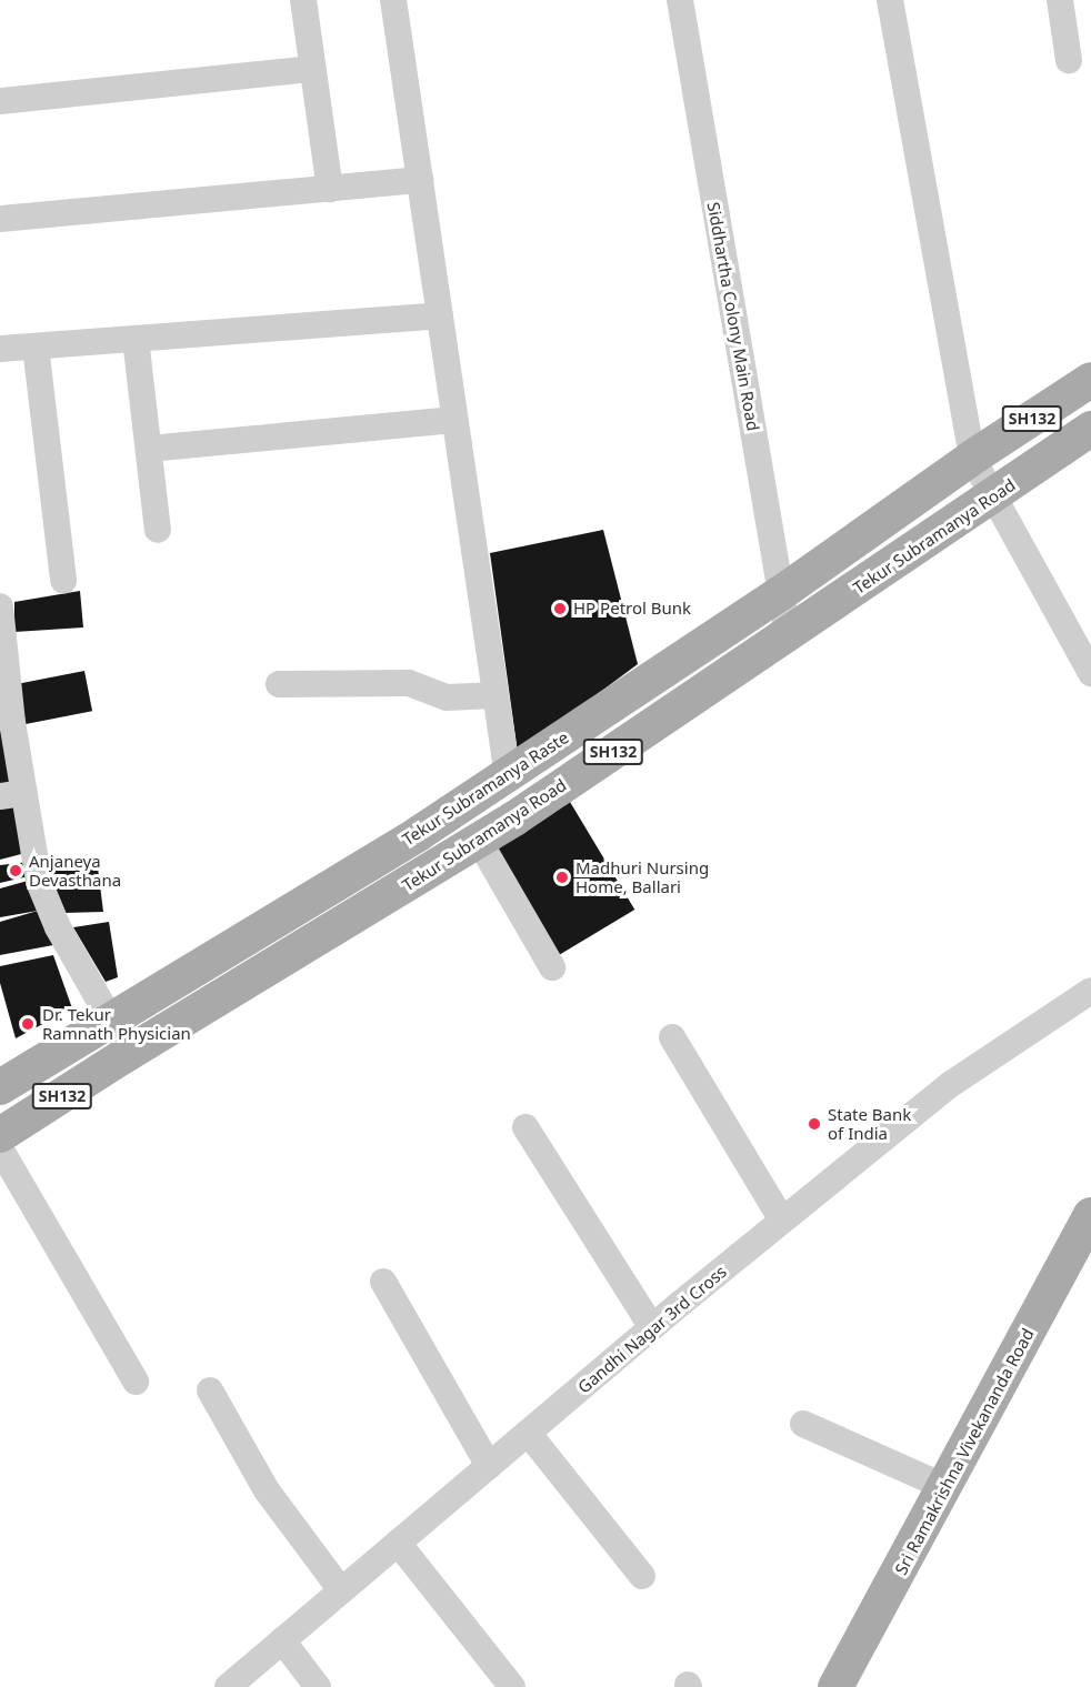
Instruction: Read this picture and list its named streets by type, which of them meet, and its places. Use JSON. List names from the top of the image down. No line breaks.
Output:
{"streets":{"main road":["SH132","Tekur Subramanya Road","Tekur Subramanya Raste","Sri Ramakrishna Vivekananda Road"],"street":["Siddhartha Colony Main Road","Gandhi Nagar 3rd Cross"]},"crossings":[["Siddhartha Colony Main Road","Tekur Subramanya Road"],["Siddhartha Colony Main Road","Tekur Subramanya Raste"]],"places":["HP Petrol Bunk","Anjaneya Devasthana","Madhuri Nursing Home, Ballari","Dr. Tekur Ramnath Physician","State Bank of India"]}
